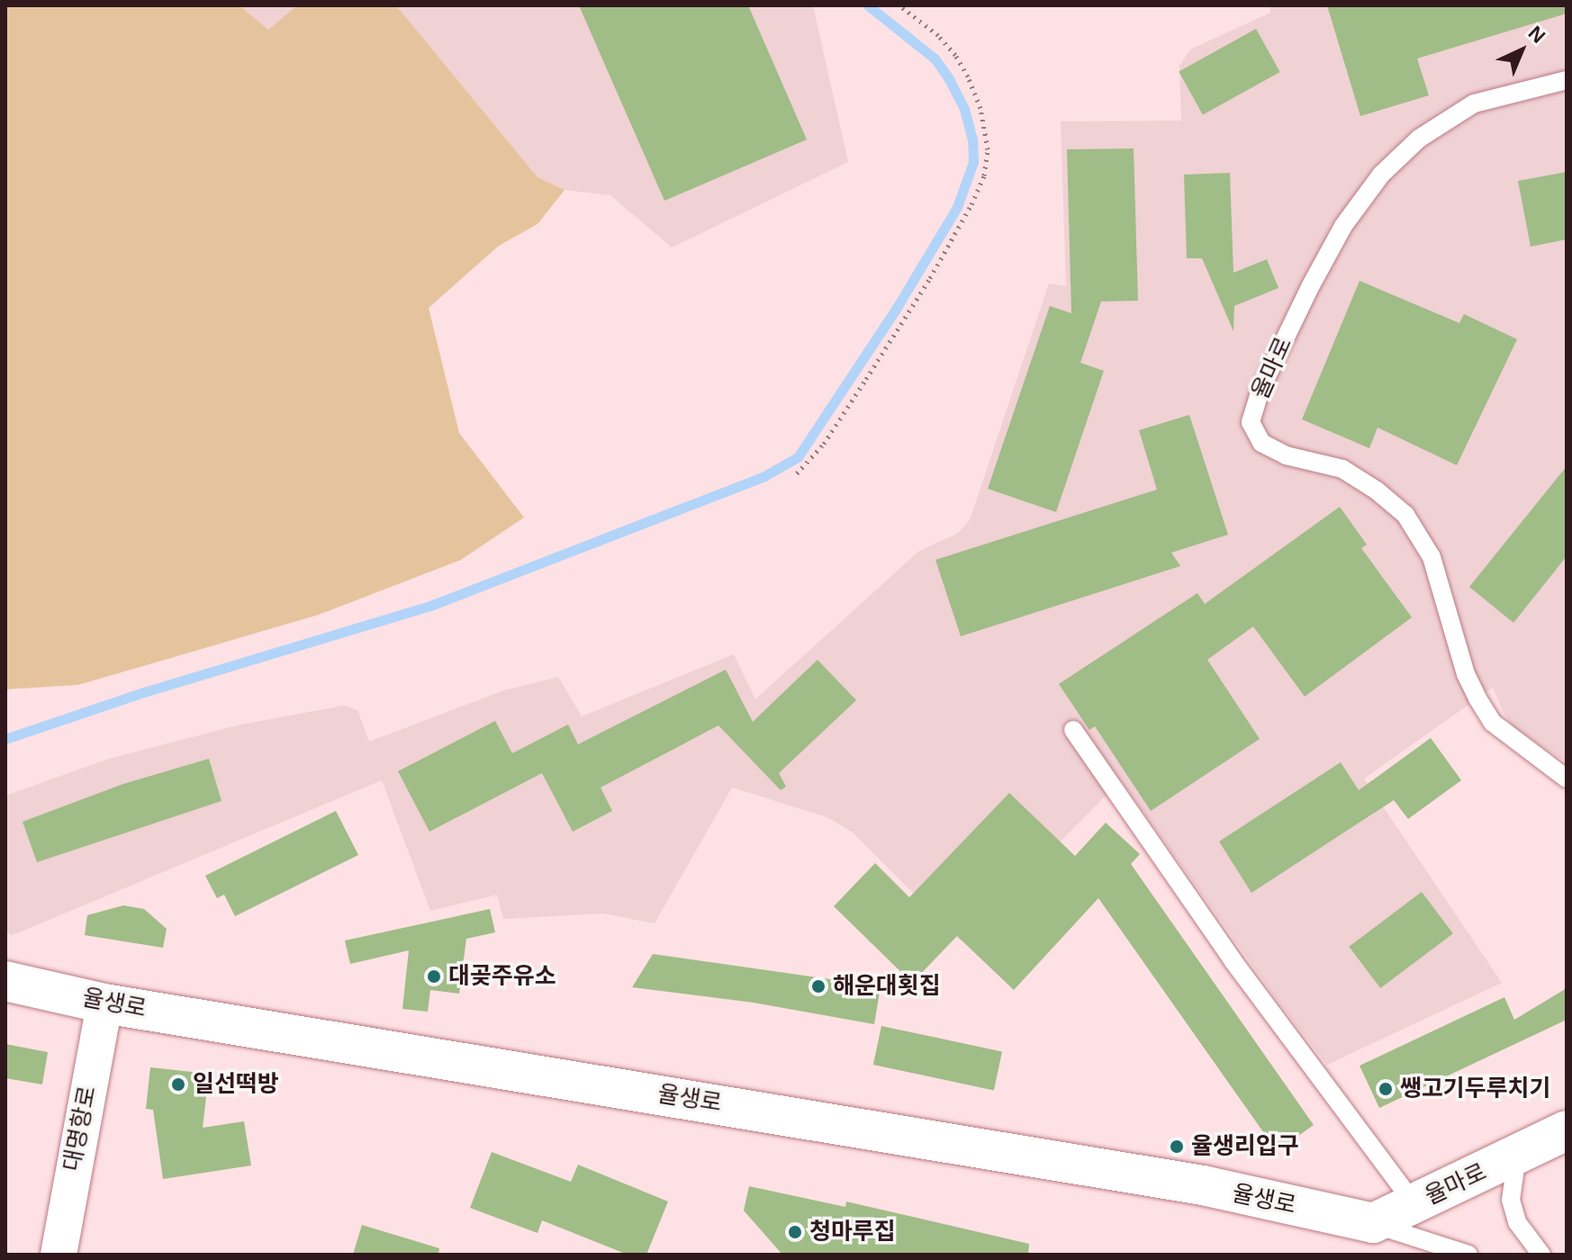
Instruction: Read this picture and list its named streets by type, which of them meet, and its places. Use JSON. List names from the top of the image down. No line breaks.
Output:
{"streets":{"street":["율마로","율생로","대명항로"]},"crossings":[["율마로","율생로"],["율생로","대명항로"]],"places":["대곶주유소","해운대횟집","일선떡방","쌩고기두루치기","율생리입구","청마루집"],"north":"top right"}
